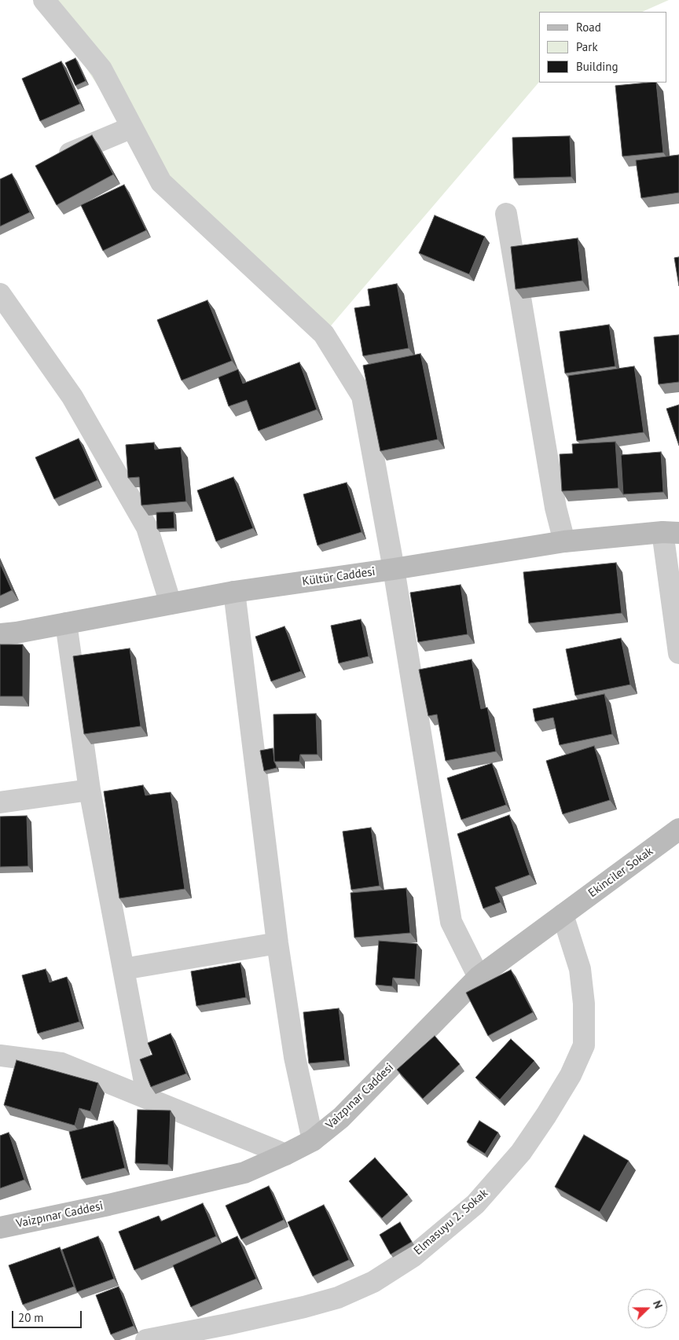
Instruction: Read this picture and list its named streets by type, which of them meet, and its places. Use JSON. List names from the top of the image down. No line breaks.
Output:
{"streets":{"street":["Kültür Caddesi","Ekinciler Sokak","Vaizpınar Caddesi","Elmasuyu 2. Sokak"]},"crossings":[["Ekinciler Sokak","Vaizpınar Caddesi"],["Ekinciler Sokak","Elmasuyu 2. Sokak"],["Vaizpınar Caddesi","Elmasuyu 2. Sokak"]],"legend":["Road","Park","Building"],"scale_bar":"20 m","north":"right"}
